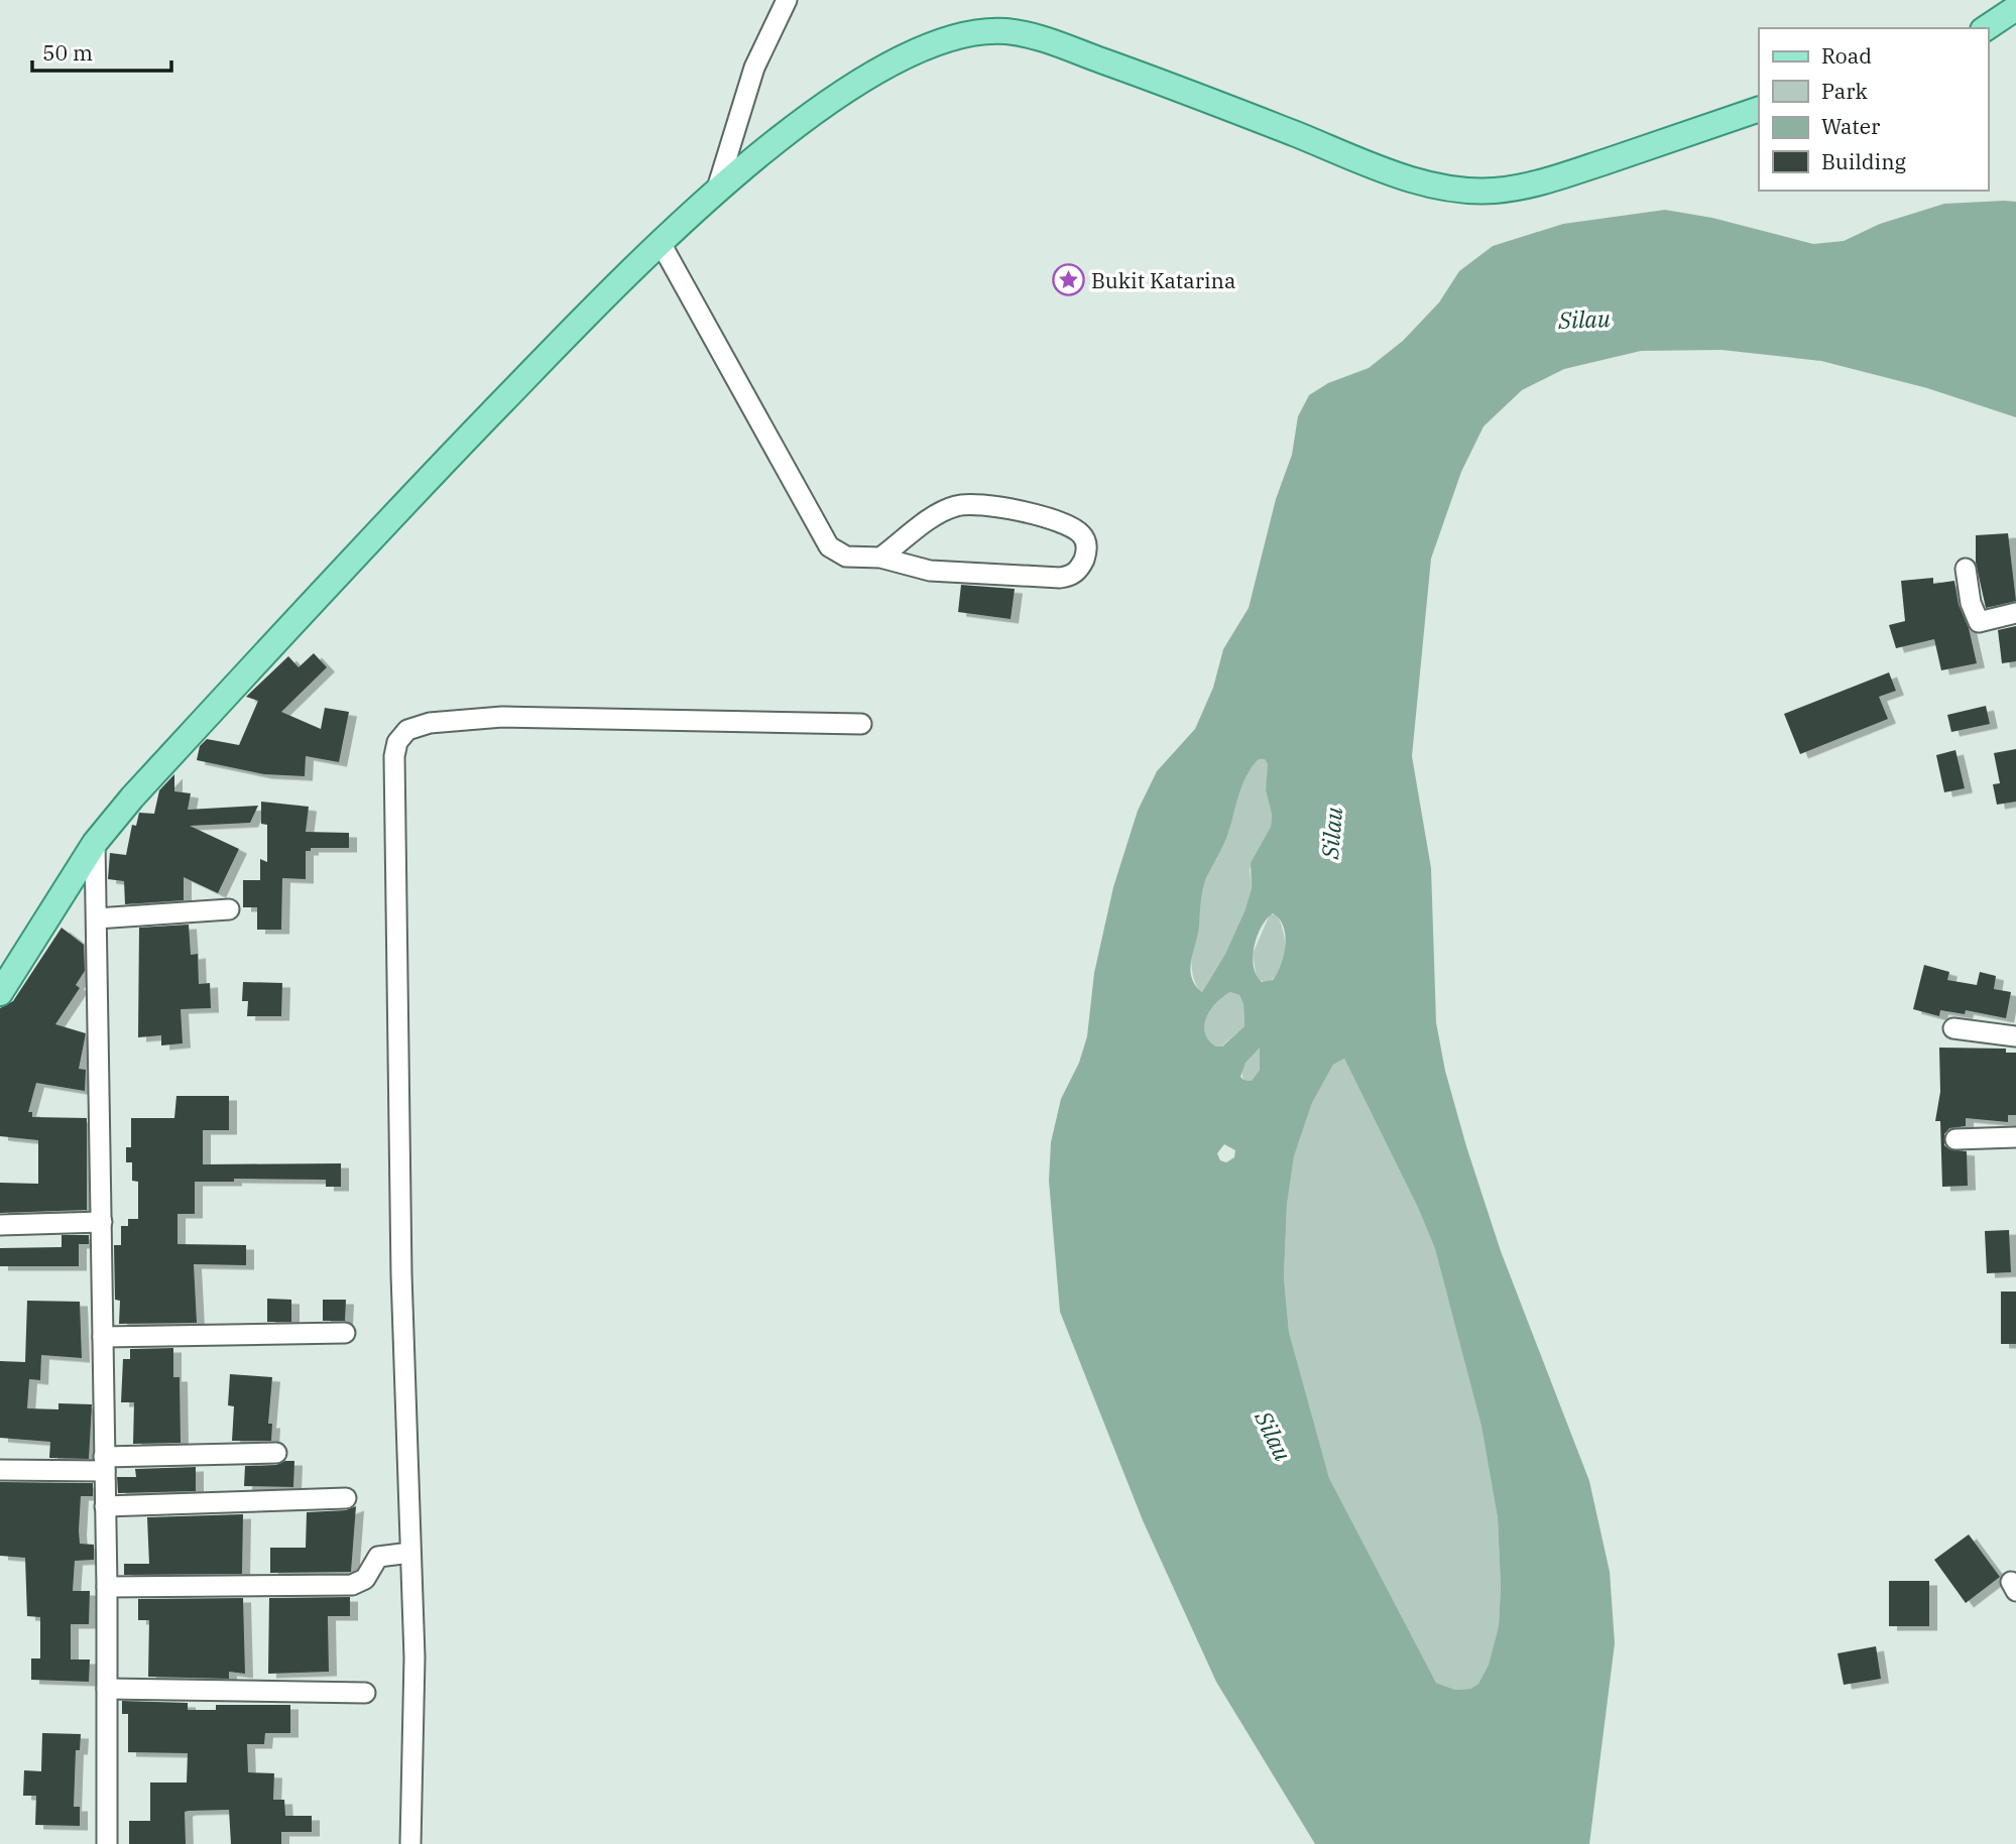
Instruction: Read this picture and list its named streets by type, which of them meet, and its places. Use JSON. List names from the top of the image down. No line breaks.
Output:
{"water":["Silau"],"places":{"place":["Bukit Katarina"]},"legend":["Road","Park","Water","Building"],"scale_bar":"50 m"}
